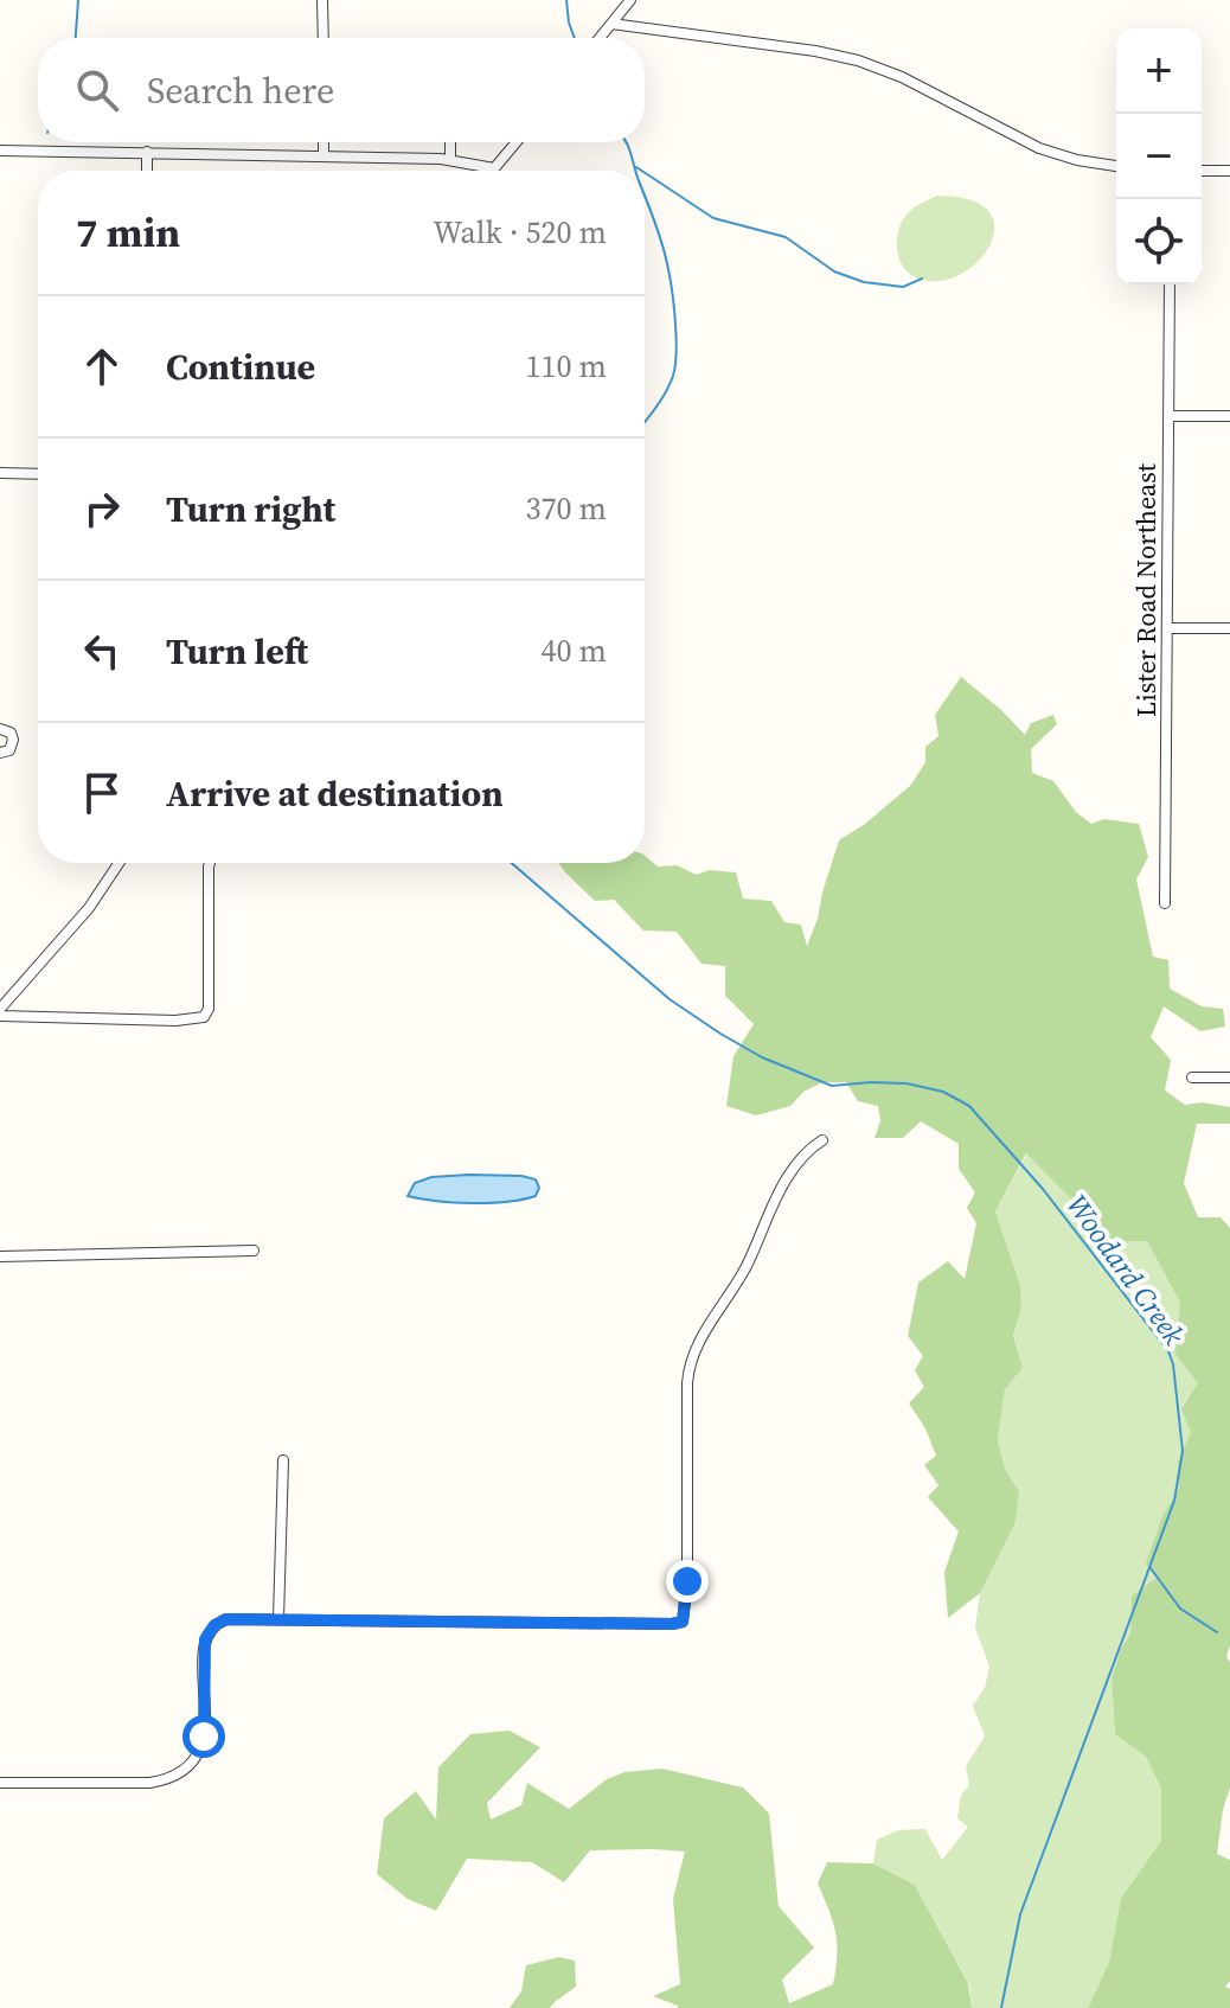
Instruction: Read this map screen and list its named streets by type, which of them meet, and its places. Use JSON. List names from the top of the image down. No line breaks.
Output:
{"streets":{"street":["Lister Road Northeast"]},"water":["Woodard Creek"],"page":{"map_buttons":["+","−"],"search":"Search here","heading":["7 min","Walk · 520 m"],"list":[["Continue","110 m"],["Turn right","370 m"],["Turn left","40 m"],"Arrive at destination"]}}
